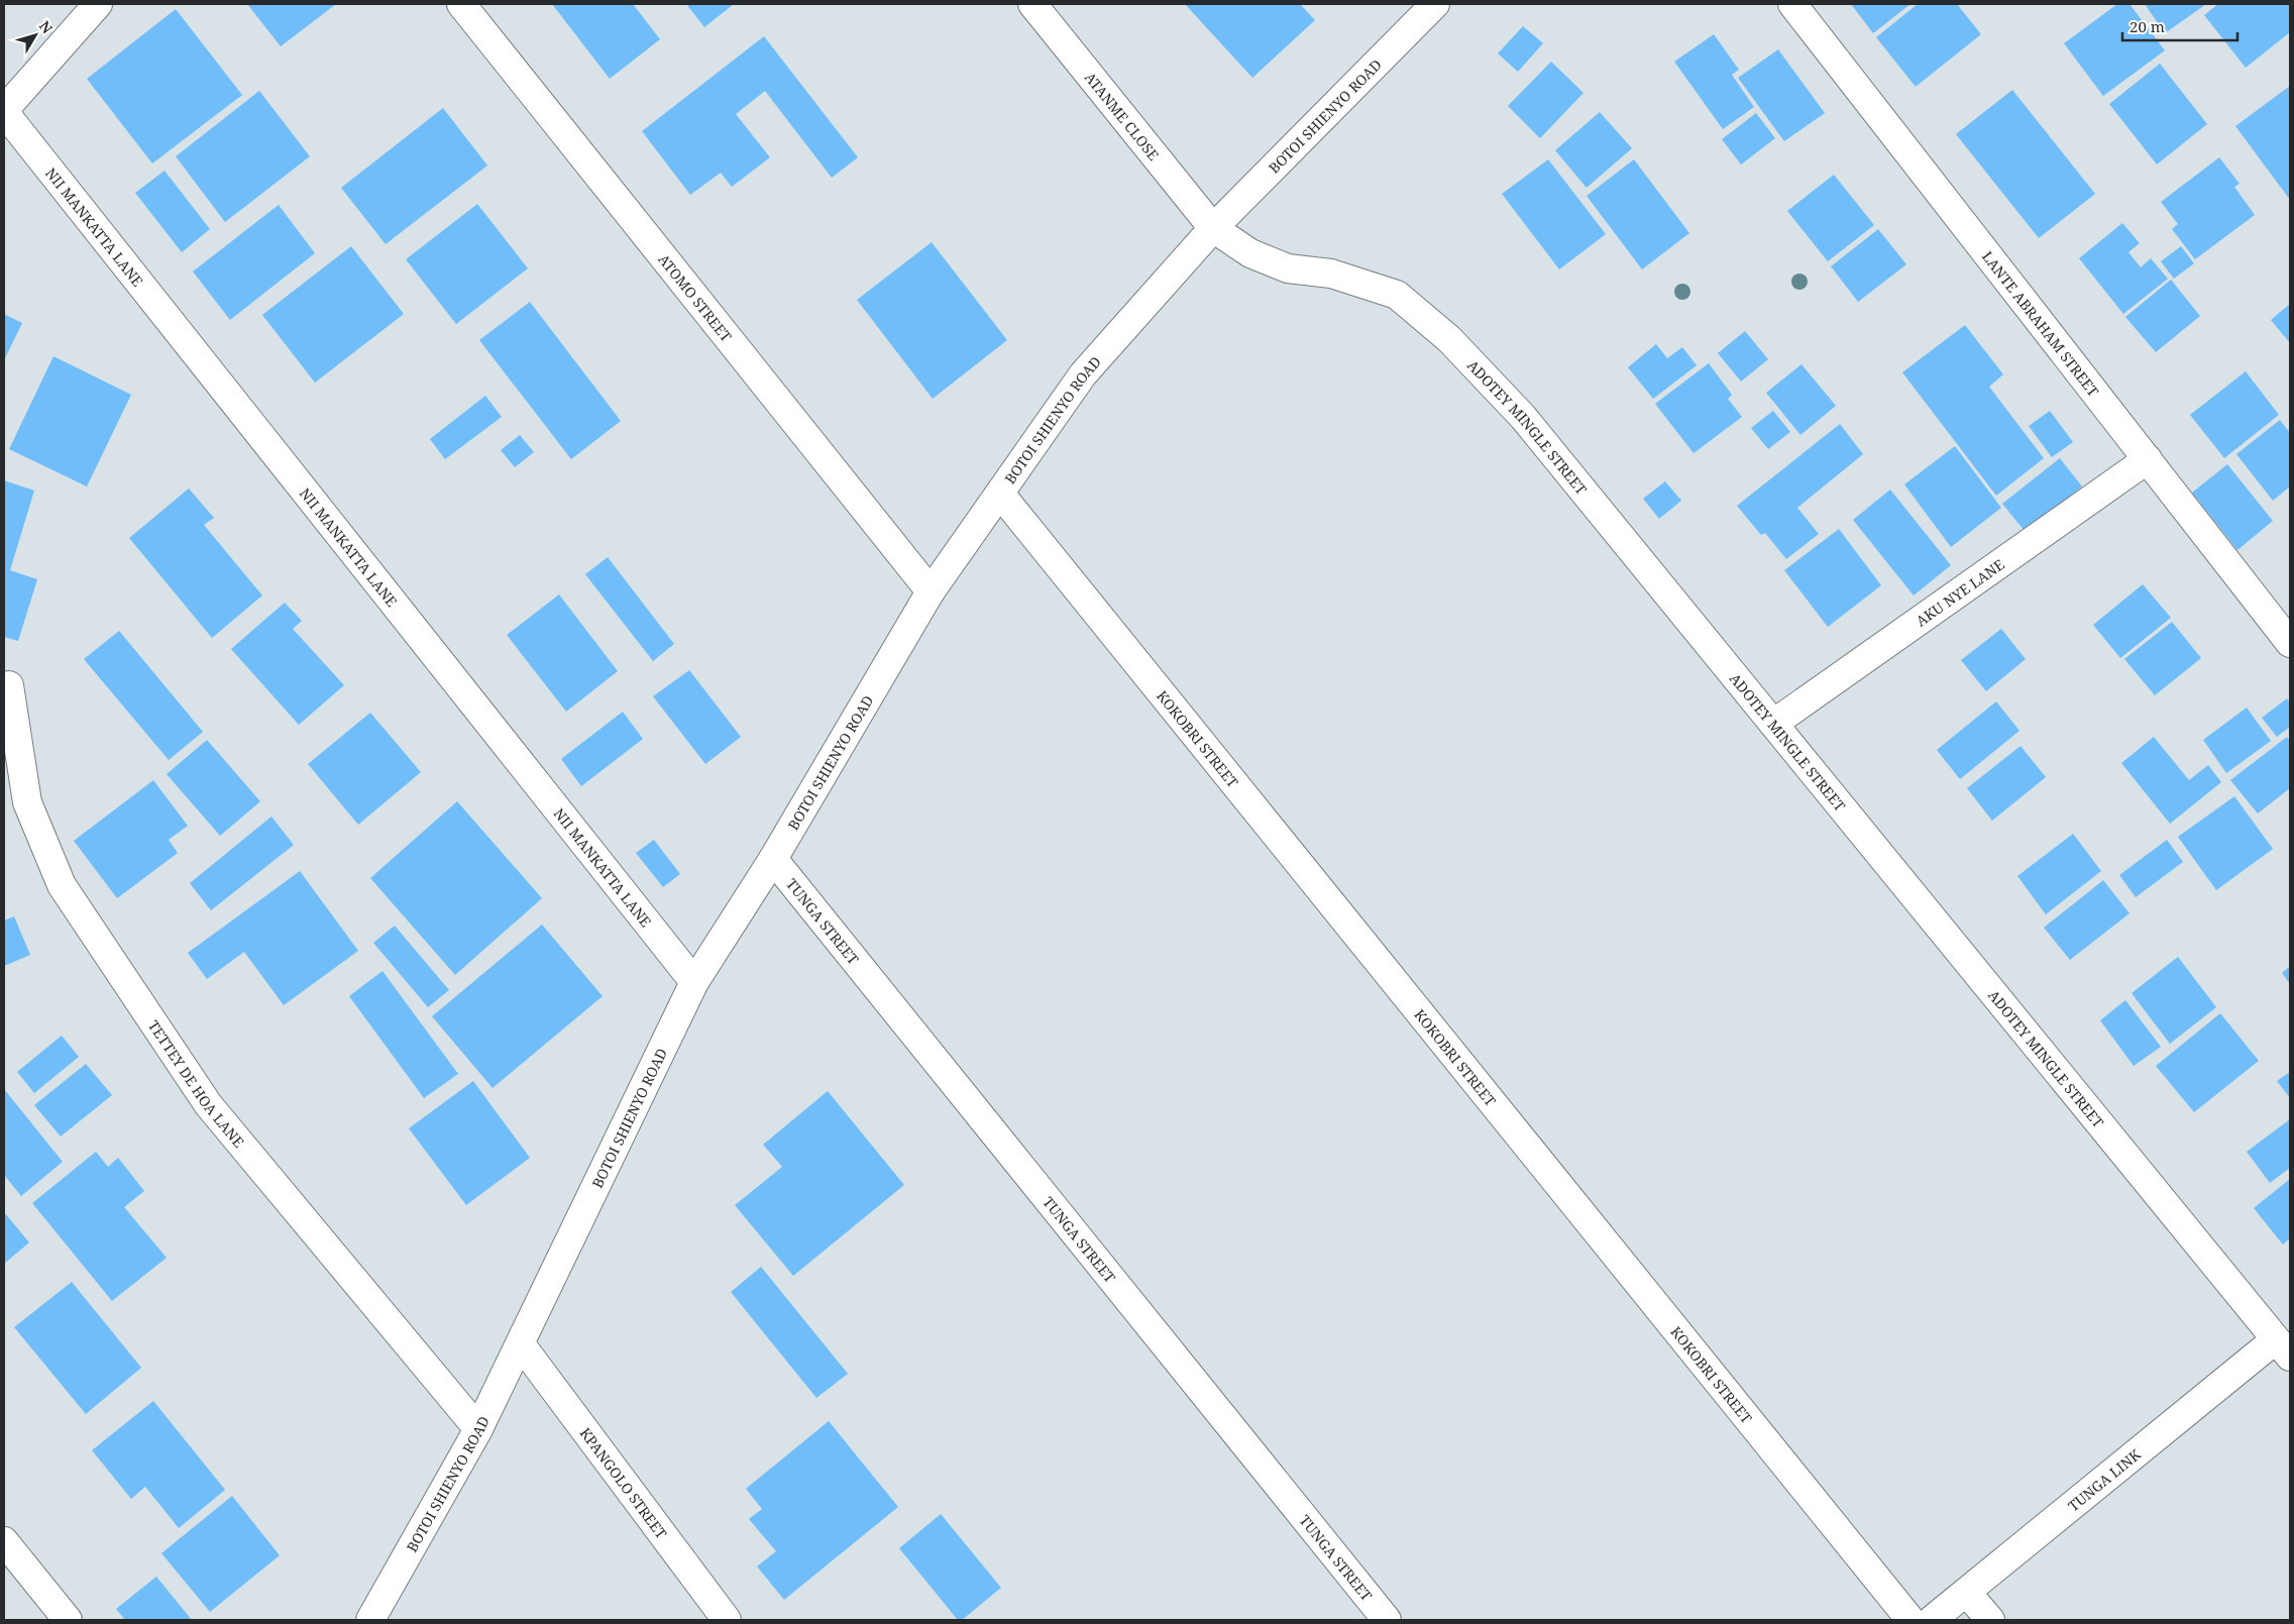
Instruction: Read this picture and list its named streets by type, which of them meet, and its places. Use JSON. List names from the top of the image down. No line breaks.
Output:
{"streets":{"street":["BOTOI SHIENYO ROAD","ATANME CLOSE","NII MANKATTA LANE","ATOMO STREET","LANTE ABRAHAM STREET","ADOTEY MINGLE STREET","AKU NYE LANE","KOKOBRI STREET","TUNGA STREET","TETTEY DE HOA LANE","TUNGA LINK","KPANGOLO STREET"]},"crossings":[["BOTOI SHIENYO ROAD","ATANME CLOSE"],["BOTOI SHIENYO ROAD","NII MANKATTA LANE"],["BOTOI SHIENYO ROAD","ATOMO STREET"],["BOTOI SHIENYO ROAD","ADOTEY MINGLE STREET"],["BOTOI SHIENYO ROAD","KOKOBRI STREET"],["BOTOI SHIENYO ROAD","TUNGA STREET"],["BOTOI SHIENYO ROAD","TETTEY DE HOA LANE"],["BOTOI SHIENYO ROAD","KPANGOLO STREET"],["ATANME CLOSE","ADOTEY MINGLE STREET"],["LANTE ABRAHAM STREET","AKU NYE LANE"],["ADOTEY MINGLE STREET","AKU NYE LANE"],["ADOTEY MINGLE STREET","TUNGA LINK"]],"scale_bar":"20 m","north":"top right"}
